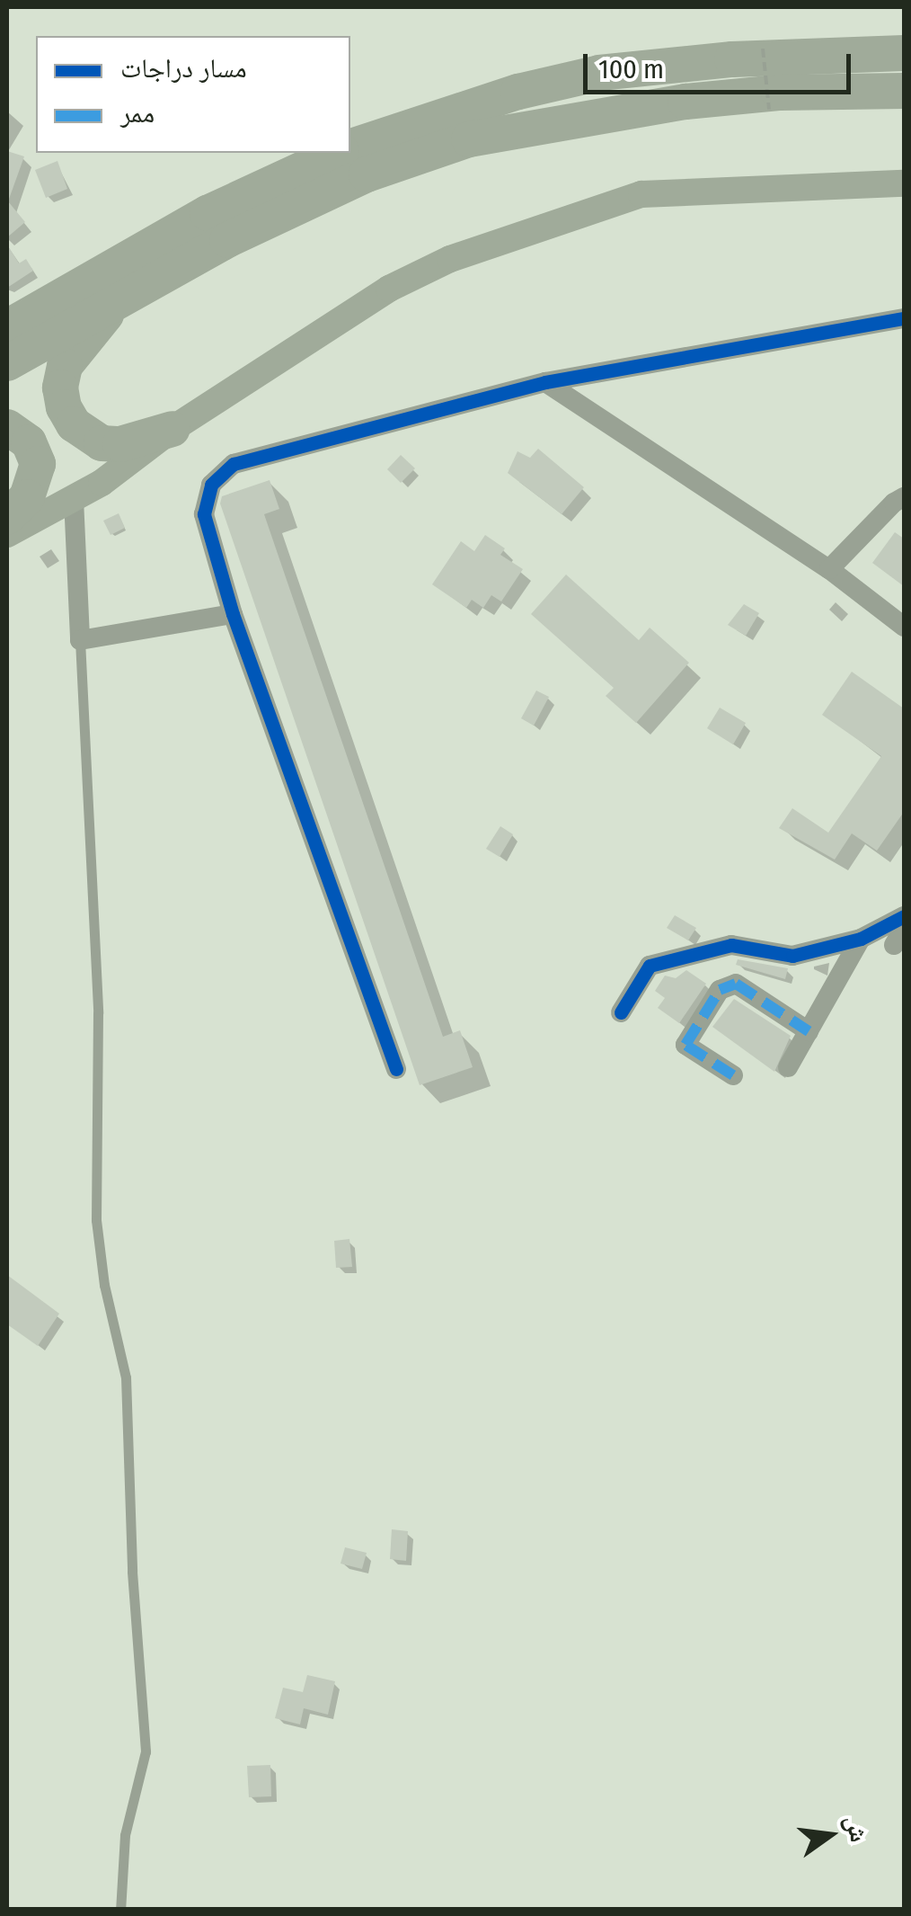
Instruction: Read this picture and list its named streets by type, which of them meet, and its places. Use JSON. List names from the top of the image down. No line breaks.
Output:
{"legend":["مسار دراجات","ممر"],"scale_bar":"100 m","north":"right"}
